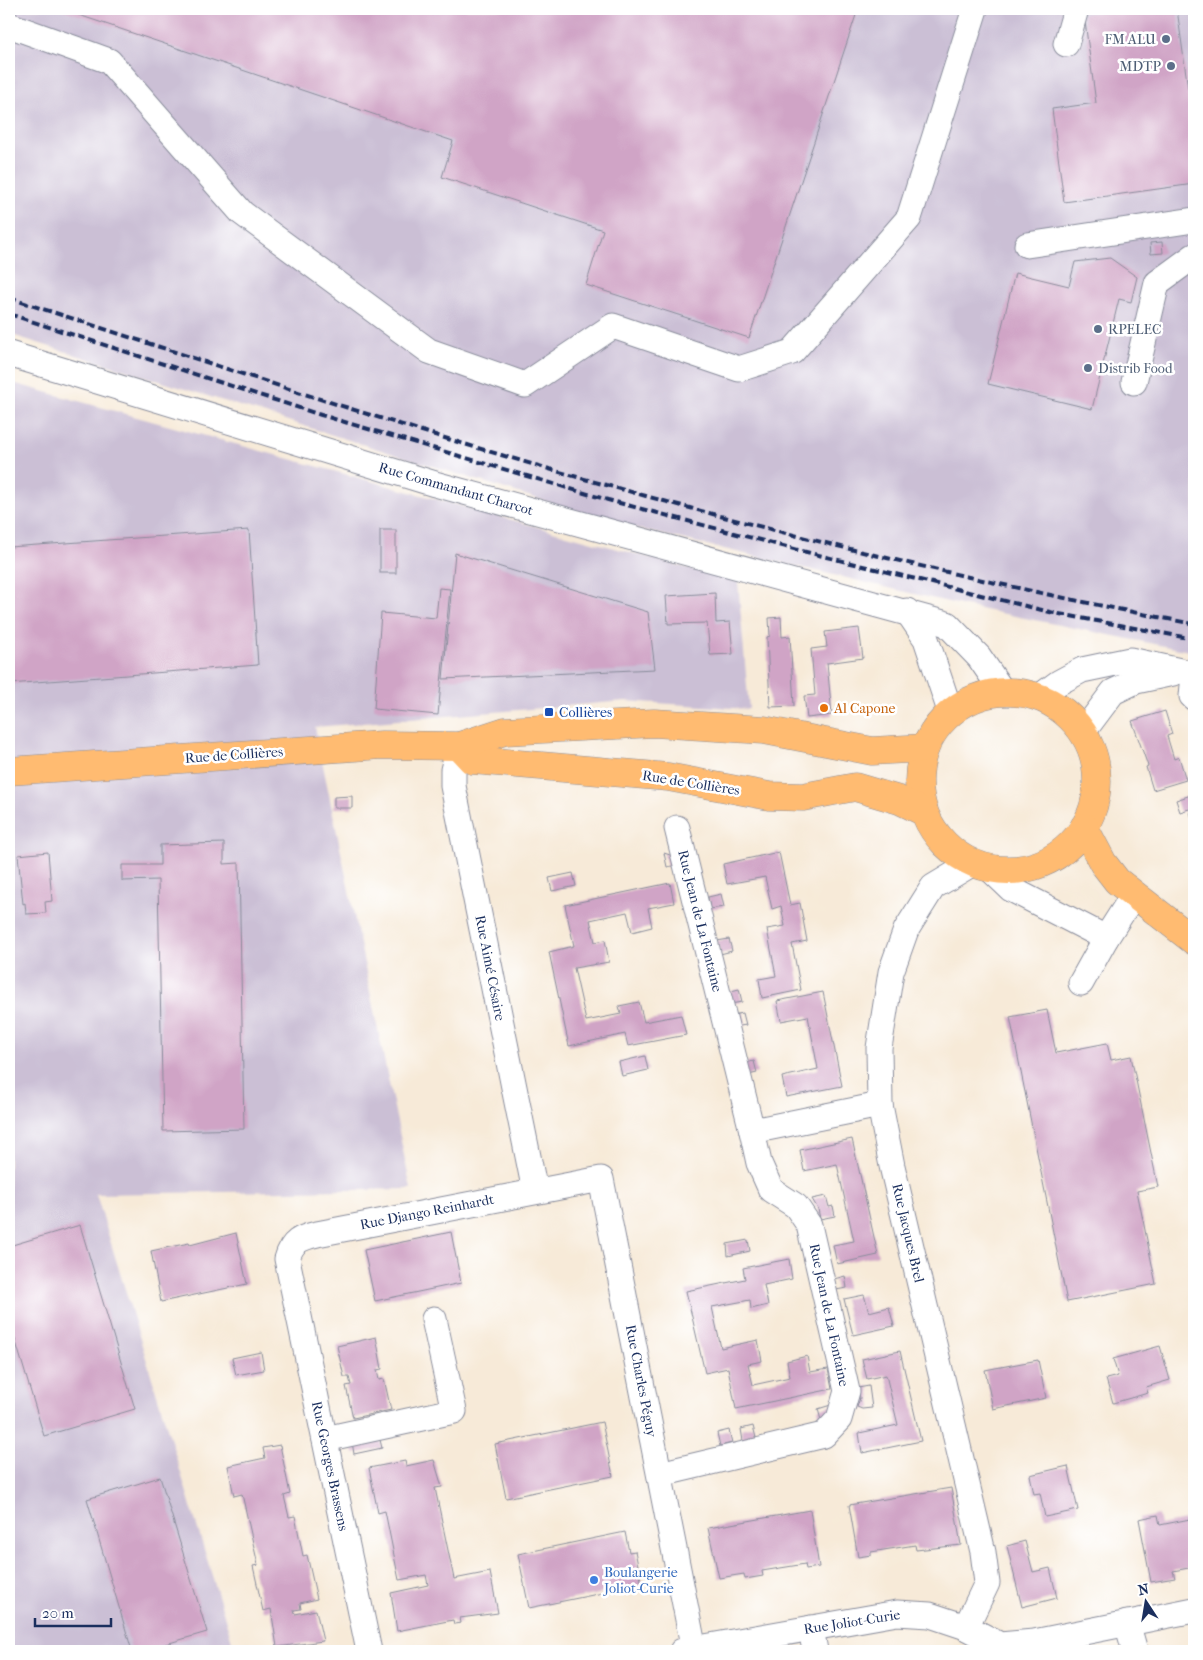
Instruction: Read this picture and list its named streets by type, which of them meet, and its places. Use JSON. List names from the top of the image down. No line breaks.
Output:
{"streets":{"main road":["Rue de Collières"],"street":["Rue Commandant Charcot","Rue Jean de La Fontaine","Rue Aimé Césaire","Rue Django Reinhardt","Rue Jacques Brel","Rue Charles Péguy","Rue Georges Brassens","Rue Joliot-Curie"]},"crossings":[["Rue Commandant Charcot","Rue de Collières"],["Rue Commandant Charcot","Rue Jacques Brel"],["Rue de Collières","Rue Aimé Césaire"],["Rue de Collières","Rue Jacques Brel"],["Rue Jean de La Fontaine","Rue Charles Péguy"],["Rue Aimé Césaire","Rue Django Reinhardt"],["Rue Django Reinhardt","Rue Charles Péguy"],["Rue Django Reinhardt","Rue Georges Brassens"],["Rue Jacques Brel","Rue Joliot-Curie"],["Rue Charles Péguy","Rue Joliot-Curie"]],"places":{"other":["FM ALU","MDTP","RPELEC","Distrib Food","Al Capone","Boulangerie Joliot-Curie"],"transit":["Collières"]},"scale_bar":"20 m","north":"top"}
